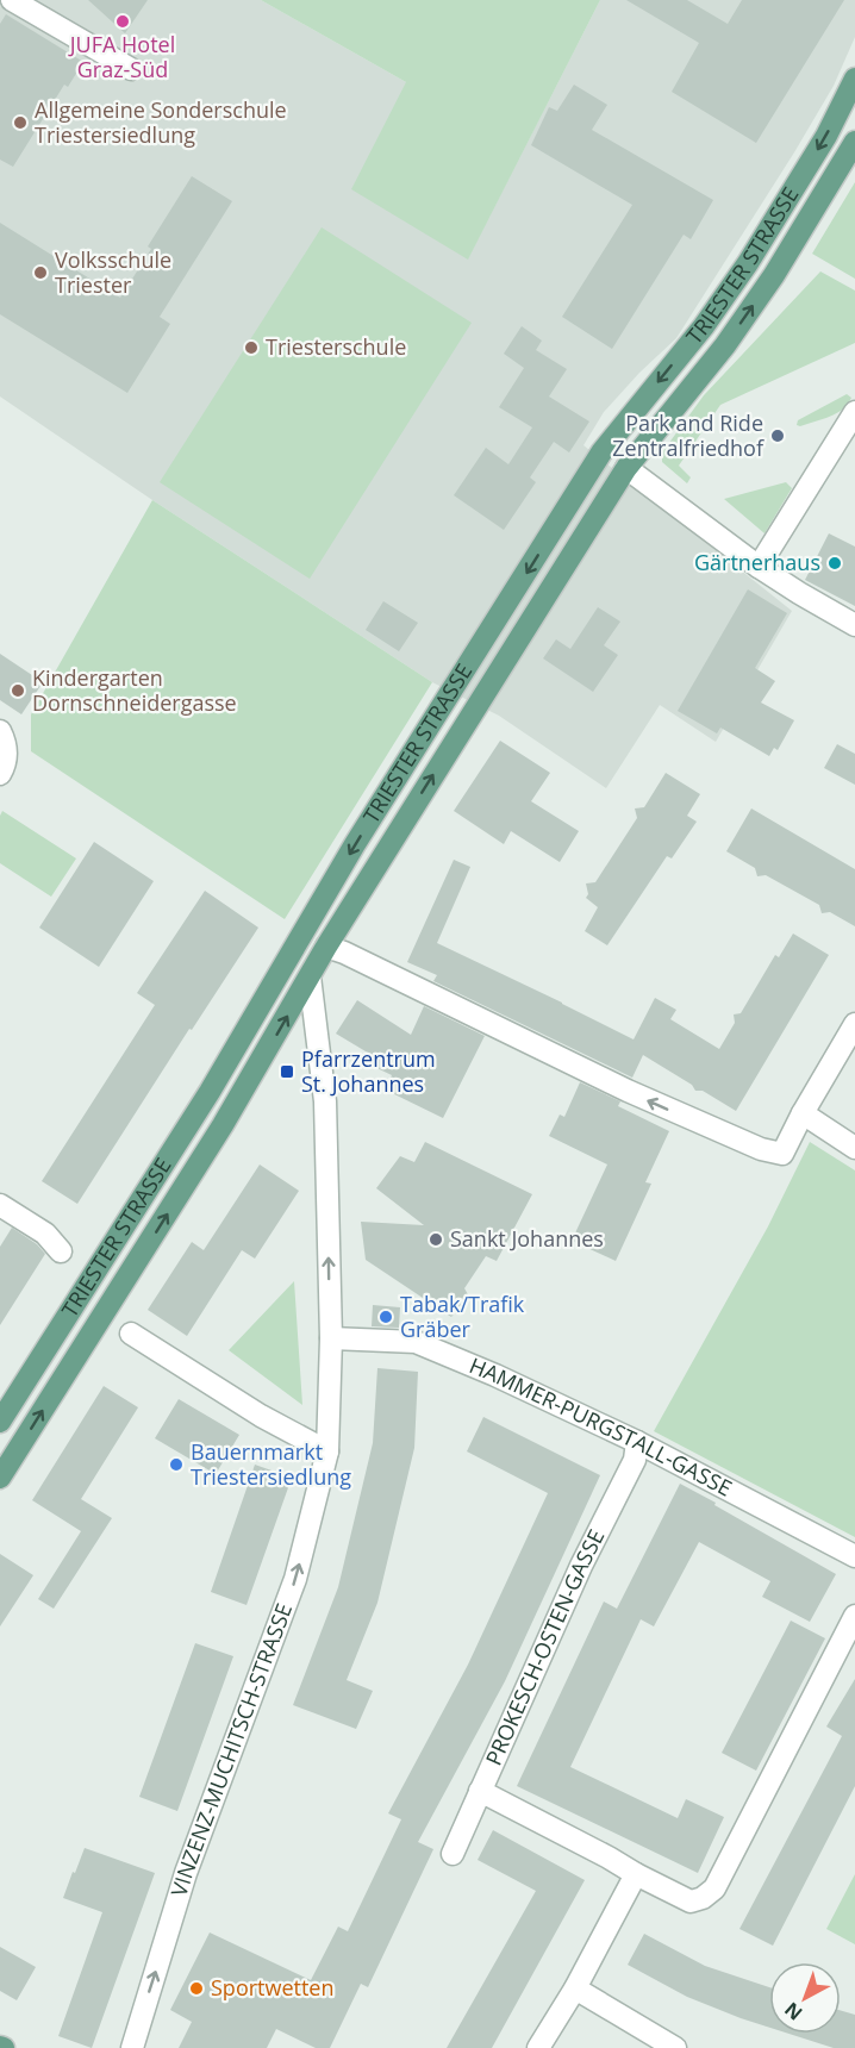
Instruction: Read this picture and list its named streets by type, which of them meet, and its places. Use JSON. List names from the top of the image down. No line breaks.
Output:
{"streets":{"main road":["TRIESTER STRASSE"],"street":["HAMMER-PURGSTALL-GASSE","PROKESCH-OSTEN-GASSE","VINZENZ-MUCHITSCH-STRASSE"]},"crossings":[["TRIESTER STRASSE","VINZENZ-MUCHITSCH-STRASSE"],["HAMMER-PURGSTALL-GASSE","PROKESCH-OSTEN-GASSE"],["HAMMER-PURGSTALL-GASSE","VINZENZ-MUCHITSCH-STRASSE"]],"one_way":["VINZENZ-MUCHITSCH-STRASSE"],"places":{"other":["JUFA Hotel Graz-Süd","Allgemeine Sonderschule Triestersiedlung","Volksschule Triester","Triesterschule","Park and Ride Zentralfriedhof","Gärtnerhaus","Kindergarten Dornschneidergasse","Sankt Johannes","Tabak/Trafik Gräber","Bauernmarkt Triestersiedlung","Sportwetten"],"transit":["Pfarrzentrum St. Johannes"]},"north":"bottom left"}
